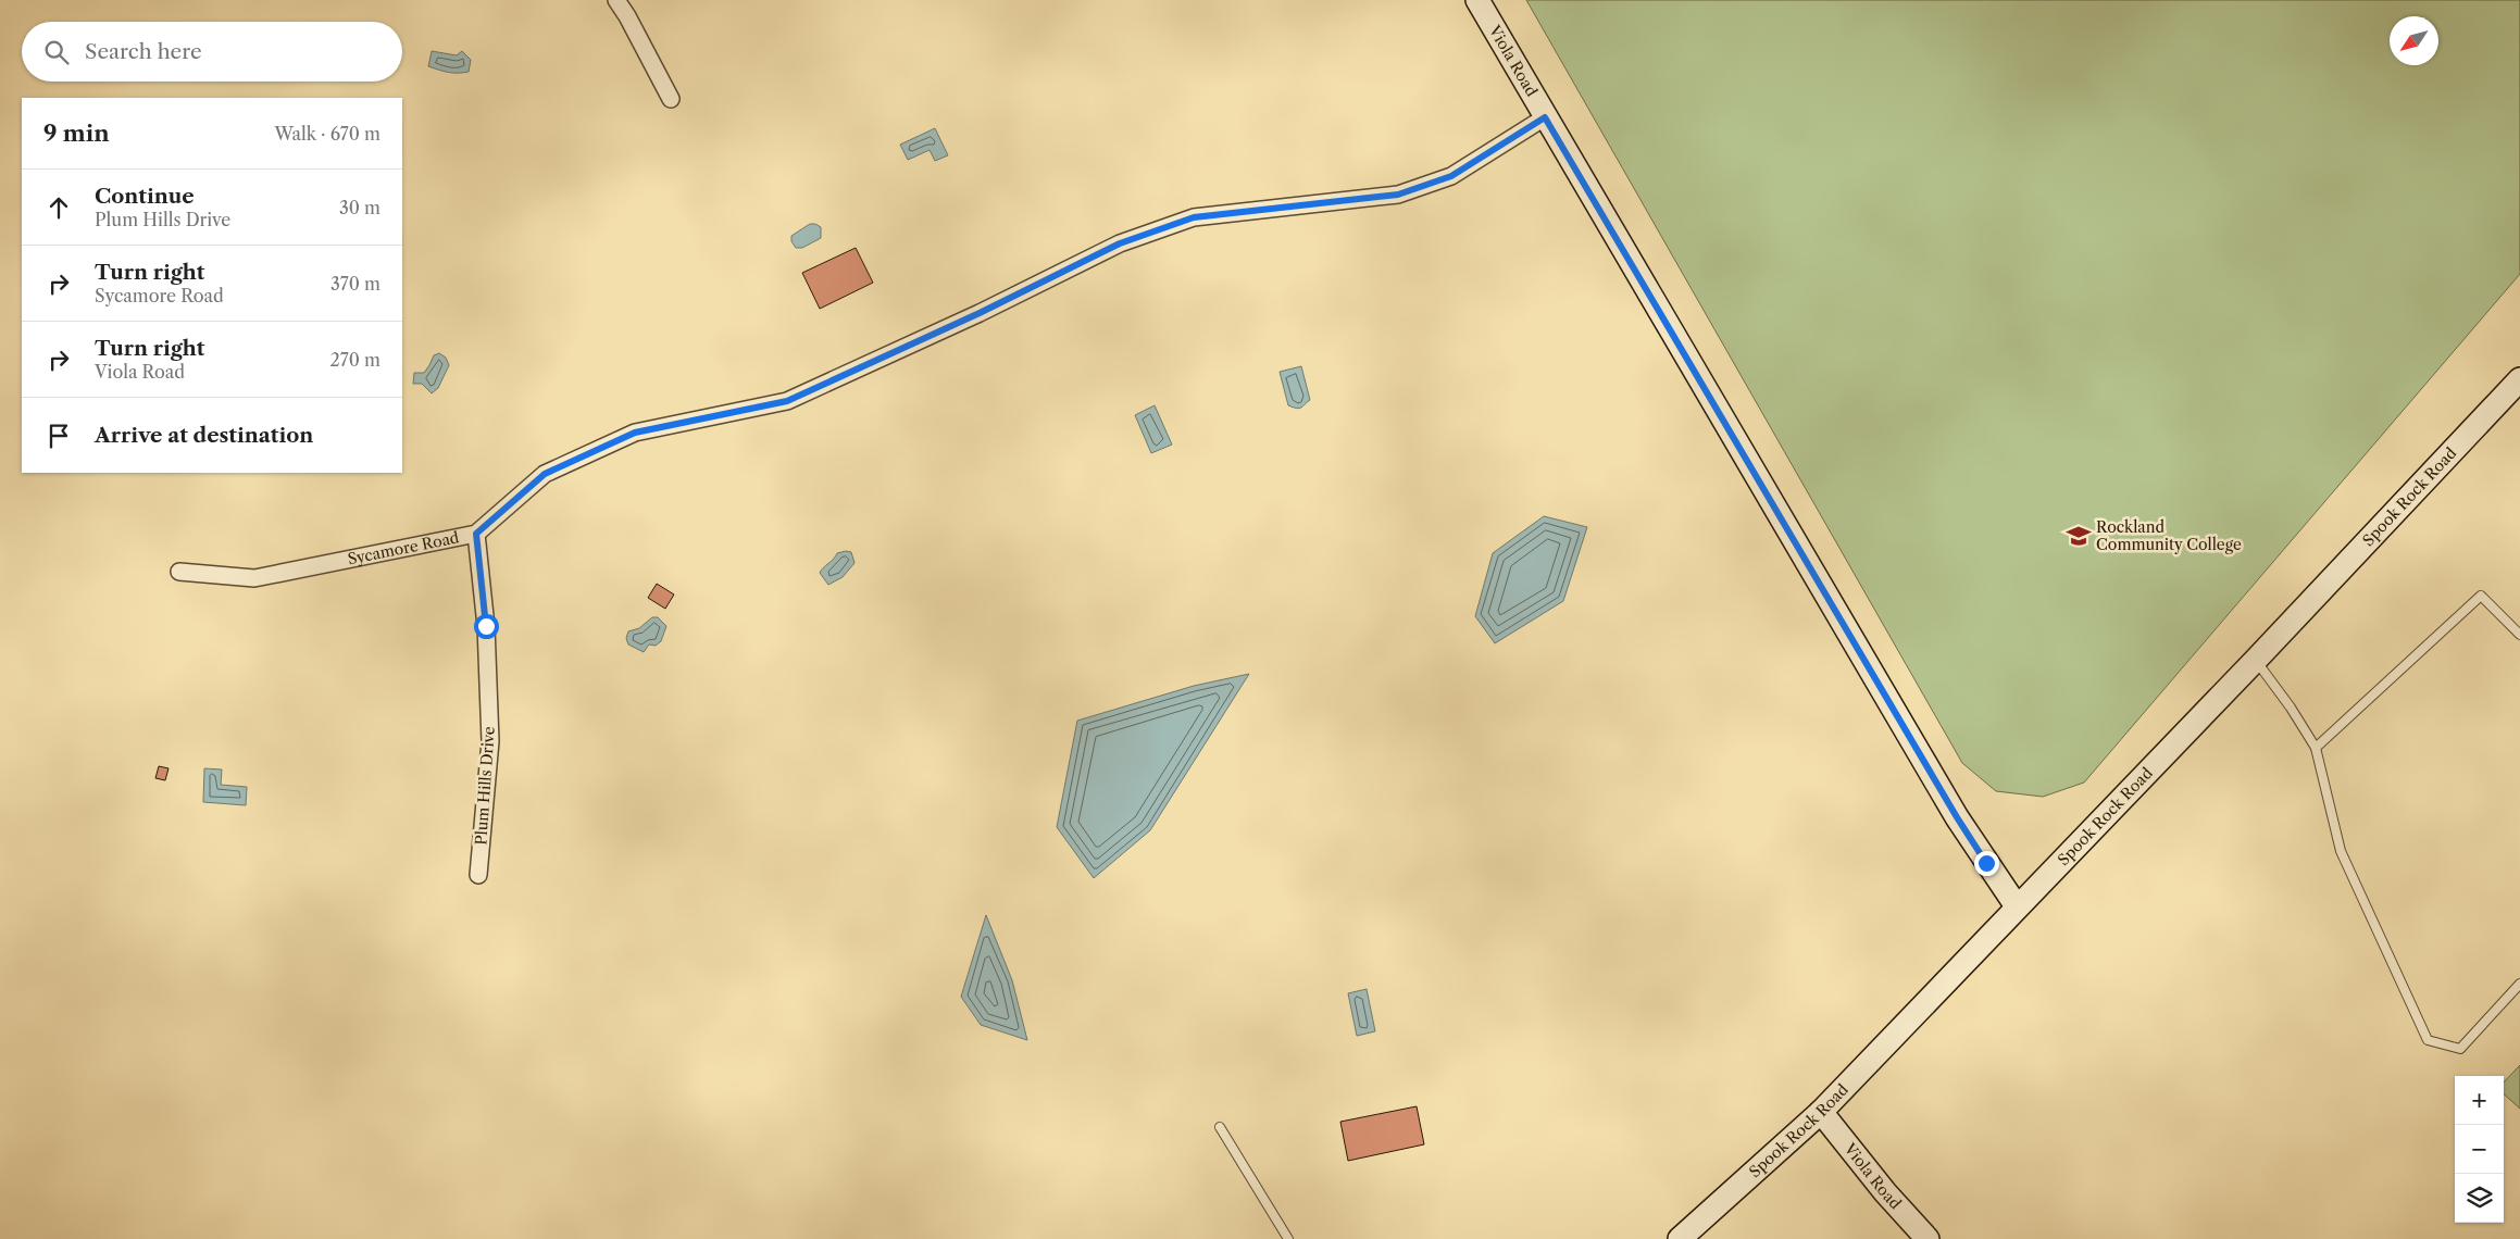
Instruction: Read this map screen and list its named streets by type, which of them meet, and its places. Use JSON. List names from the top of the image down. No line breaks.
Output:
{"streets":{"street":["Viola Road","Spook Rock Road","Sycamore Road","Plum Hills Drive"]},"crossings":[["Viola Road","Spook Rock Road"],["Viola Road","Sycamore Road"],["Sycamore Road","Plum Hills Drive"]],"places":{"school or university":["Rockland Community College"]},"north":"bottom left","page":{"search":"Search here","heading":["9 min","Walk · 670 m"],"list":[["Continue","Plum Hills Drive","30 m"],["Turn right","Sycamore Road","370 m"],["Turn right","Viola Road","270 m"],"Arrive at destination"],"map_buttons":["+","−"]}}
